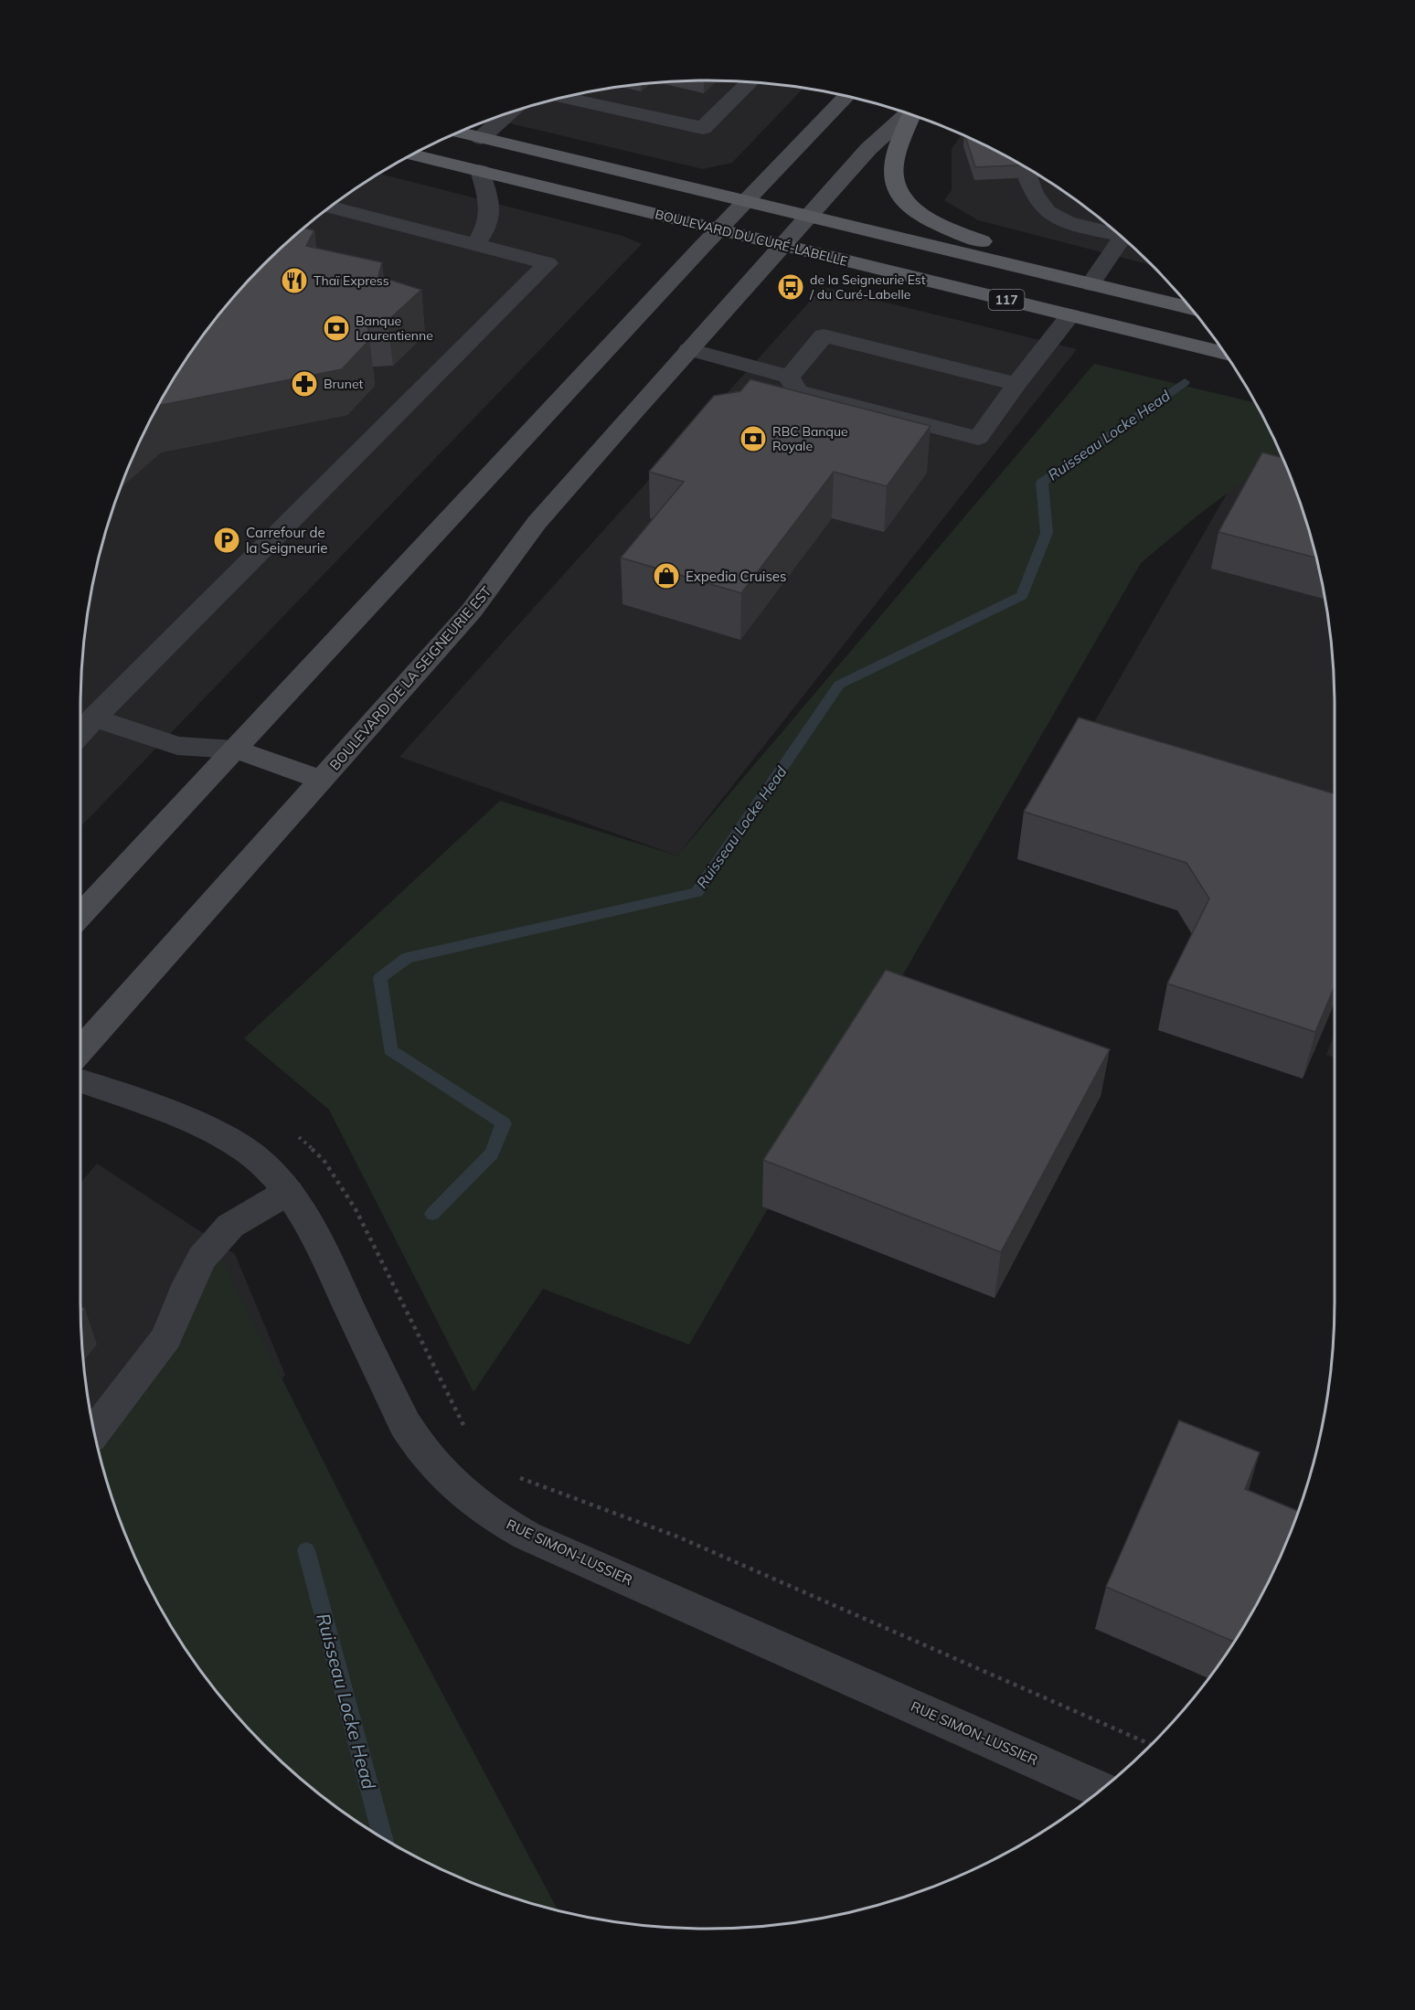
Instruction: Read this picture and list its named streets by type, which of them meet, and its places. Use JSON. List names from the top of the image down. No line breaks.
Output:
{"streets":{"main road":["BOULEVARD DU CURÉ-LABELLE","117","BOULEVARD DE LA SEIGNEURIE EST"],"street":["RUE SIMON-LUSSIER"]},"crossings":[["BOULEVARD DU CURÉ-LABELLE","BOULEVARD DE LA SEIGNEURIE EST"]],"water":["Ruisseau Locke Head"],"places":{"restaurant":["Thaï Express"],"bus stop":["de la Seigneurie Est / du Curé-Labelle"],"bank":["Banque Laurentienne","RBC Banque Royale"],"pharmacy":["Brunet"],"parking":["Carrefour de la Seigneurie"],"shop":["Expedia Cruises"]}}
